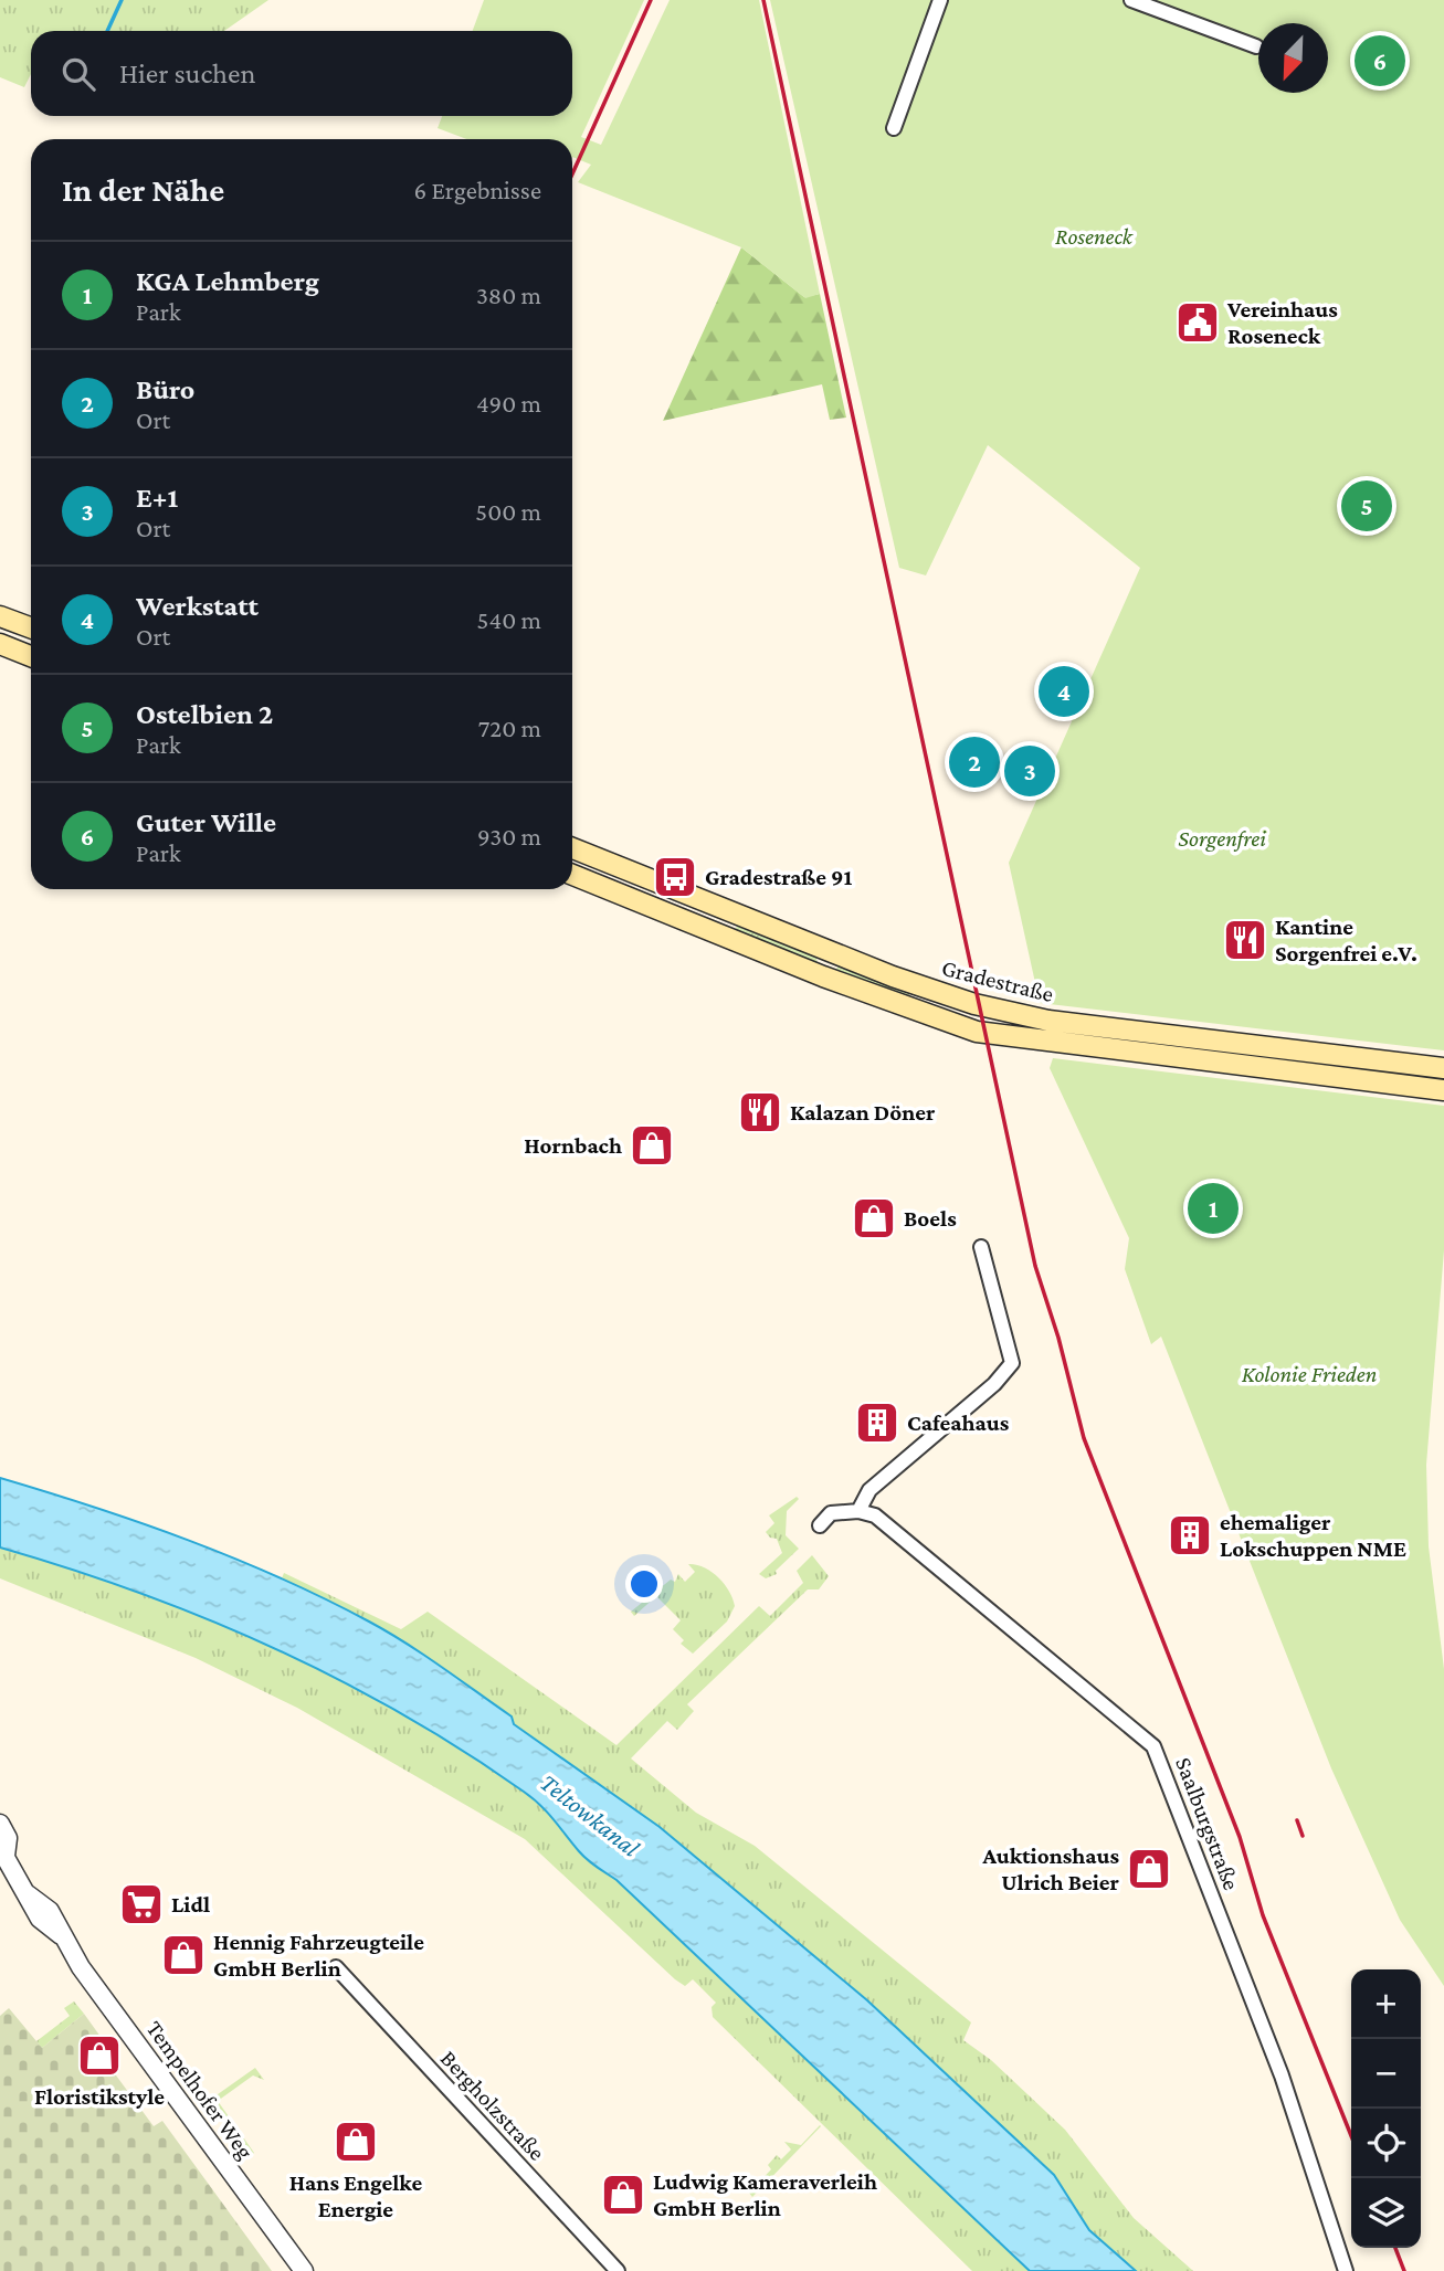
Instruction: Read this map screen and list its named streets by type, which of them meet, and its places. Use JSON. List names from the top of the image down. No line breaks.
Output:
{"streets":{"main road":["Gradestraße"],"street":["Saalburgstraße","Tempelhofer Weg","Bergholzstraße"]},"water":["Teltowkanal"],"parks":["Roseneck","Sorgenfrei","Kolonie Frieden"],"places":{"public building":["Vereinhaus Roseneck"],"bus stop":["Gradestraße 91"],"restaurant":["Kantine Sorgenfrei e.V.","Kalazan Döner"],"shop":["Hornbach","Boels","Auktionshaus Ulrich Beier","Hennig Fahrzeugteile GmbH Berlin","Floristikstyle","Hans Engelke Energie","Ludwig Kameraverleih GmbH Berlin"],"building":["Cafeahaus","ehemaliger Lokschuppen NME"],"supermarket":["Lidl"]},"north":"bottom left","page":{"pins":["6","5","4","2","3","1"],"search":"Hier suchen","heading":["In der Nähe","6 Ergebnisse"],"list":[{"mark":"1","name":"KGA Lehmberg","note":"Park","value":"380 m"},{"mark":"2","name":"Büro","note":"Ort","value":"490 m"},{"mark":"3","name":"E+1","note":"Ort","value":"500 m"},{"mark":"4","name":"Werkstatt","note":"Ort","value":"540 m"},{"mark":"5","name":"Ostelbien 2","note":"Park","value":"720 m"},{"mark":"6","name":"Guter Wille","note":"Park","value":"930 m"}],"map_buttons":["+","−"]}}
